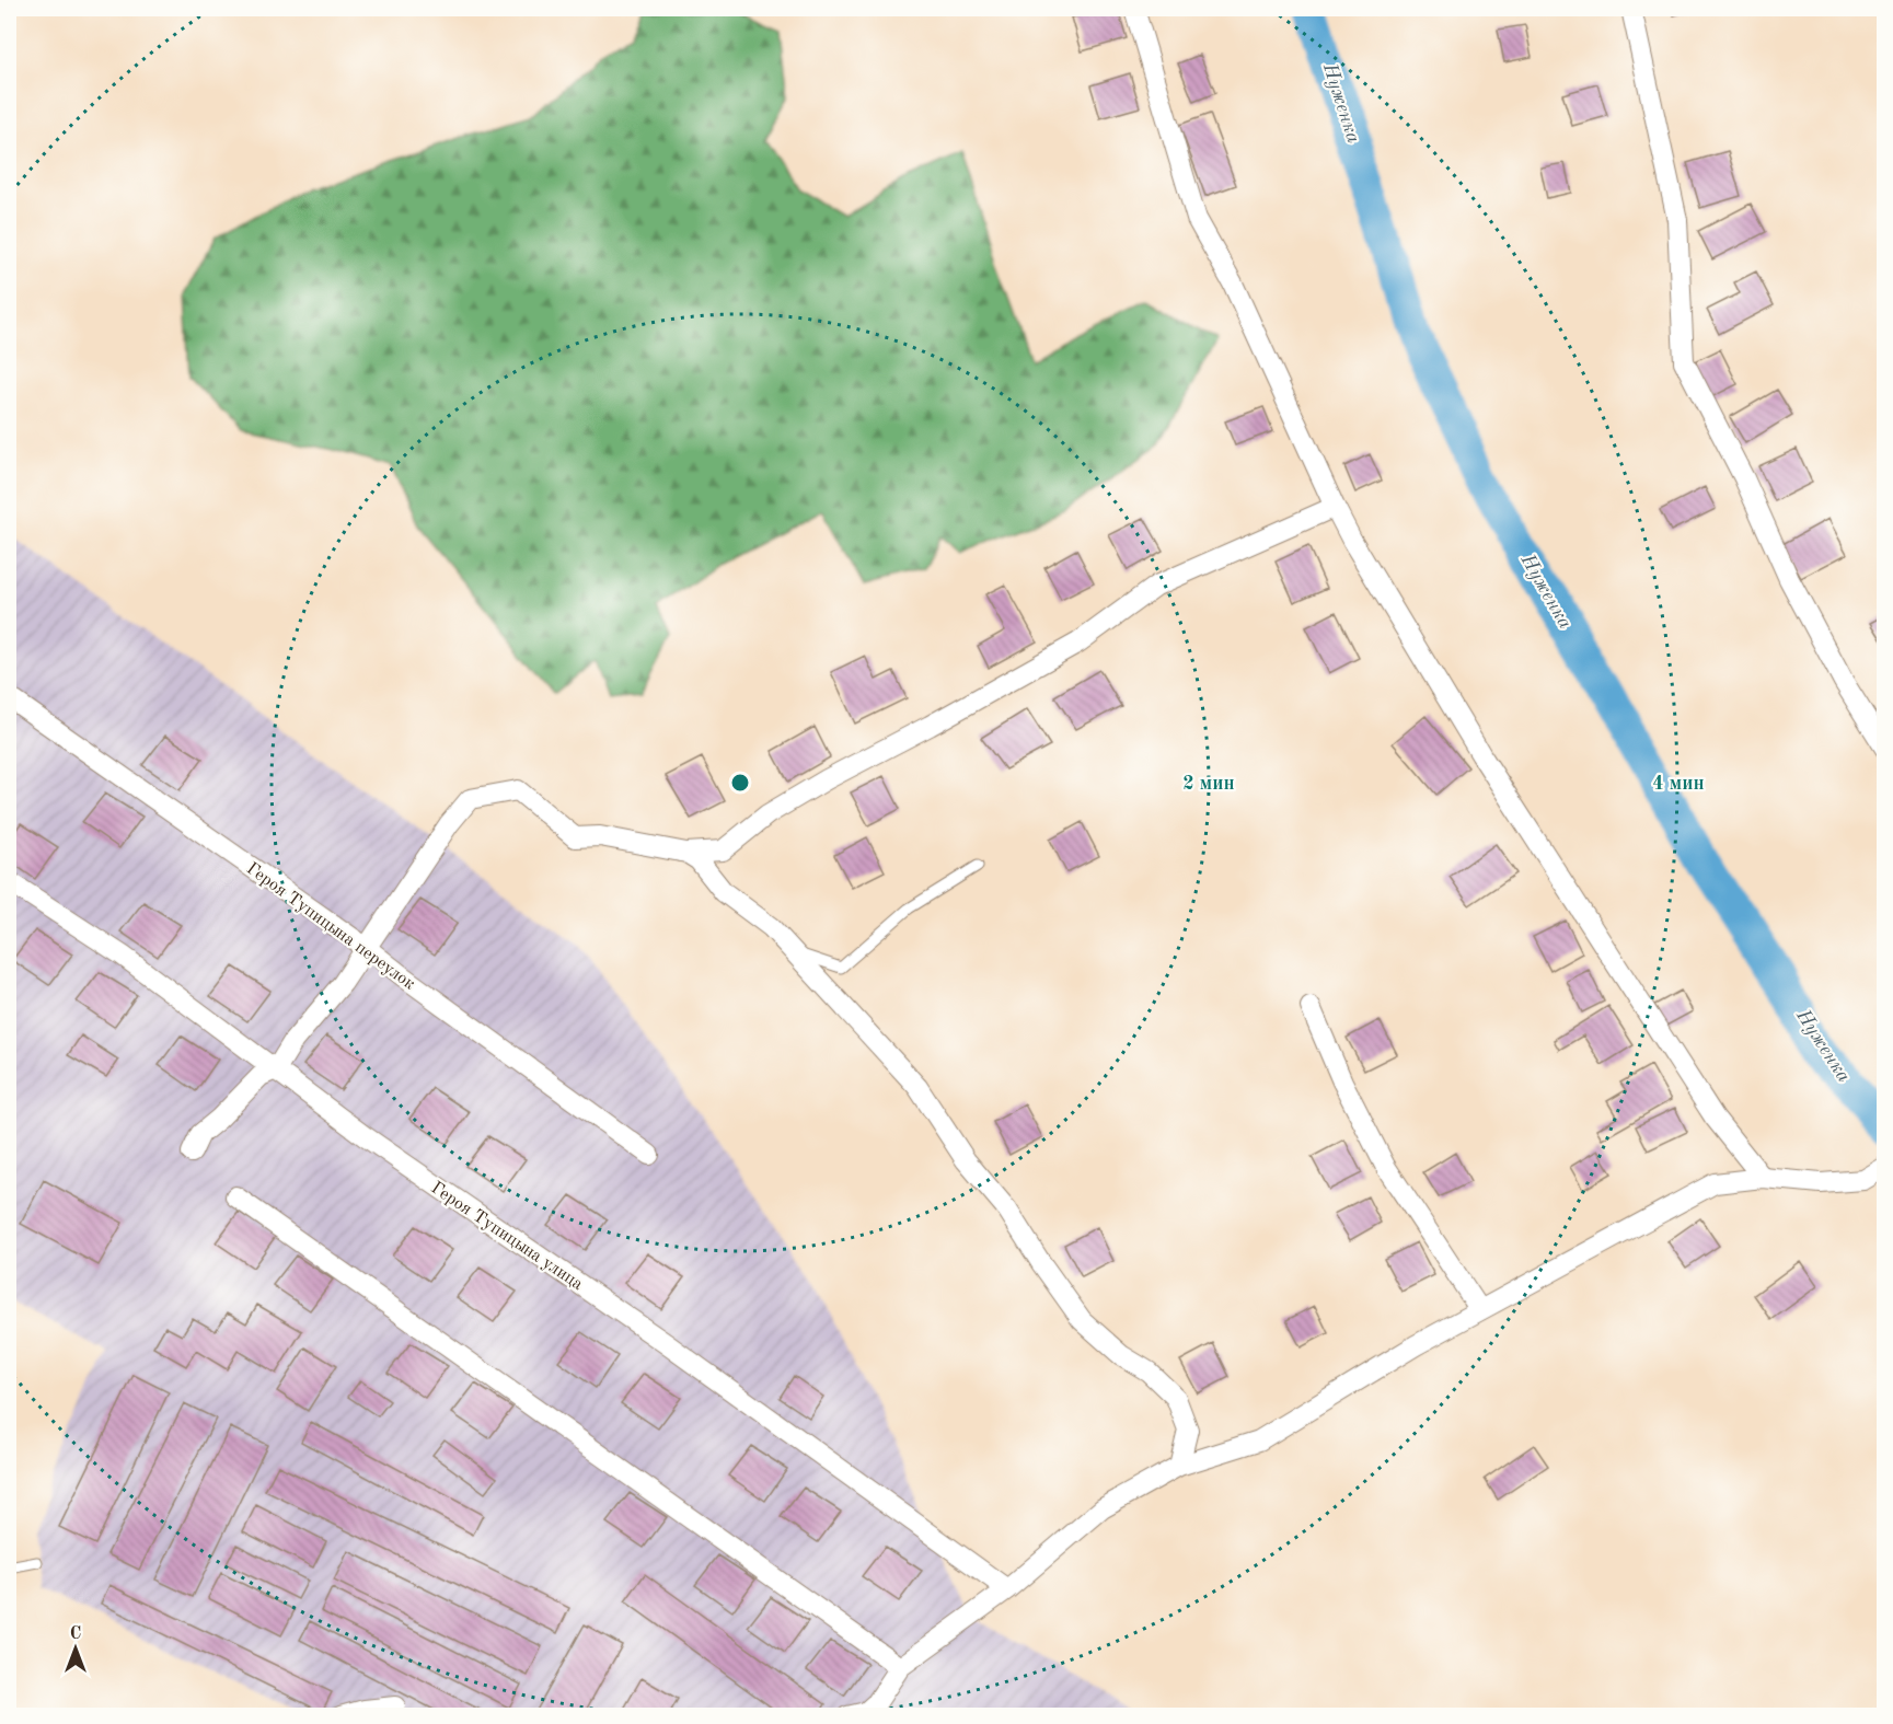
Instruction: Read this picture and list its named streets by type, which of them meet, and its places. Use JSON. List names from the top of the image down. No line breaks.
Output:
{"streets":{"street":["Героя Тупицына переулок","Героя Тупицына улица"]},"water":["Нуженка"],"north":"top","rings":["2 мин","4 мин"]}
